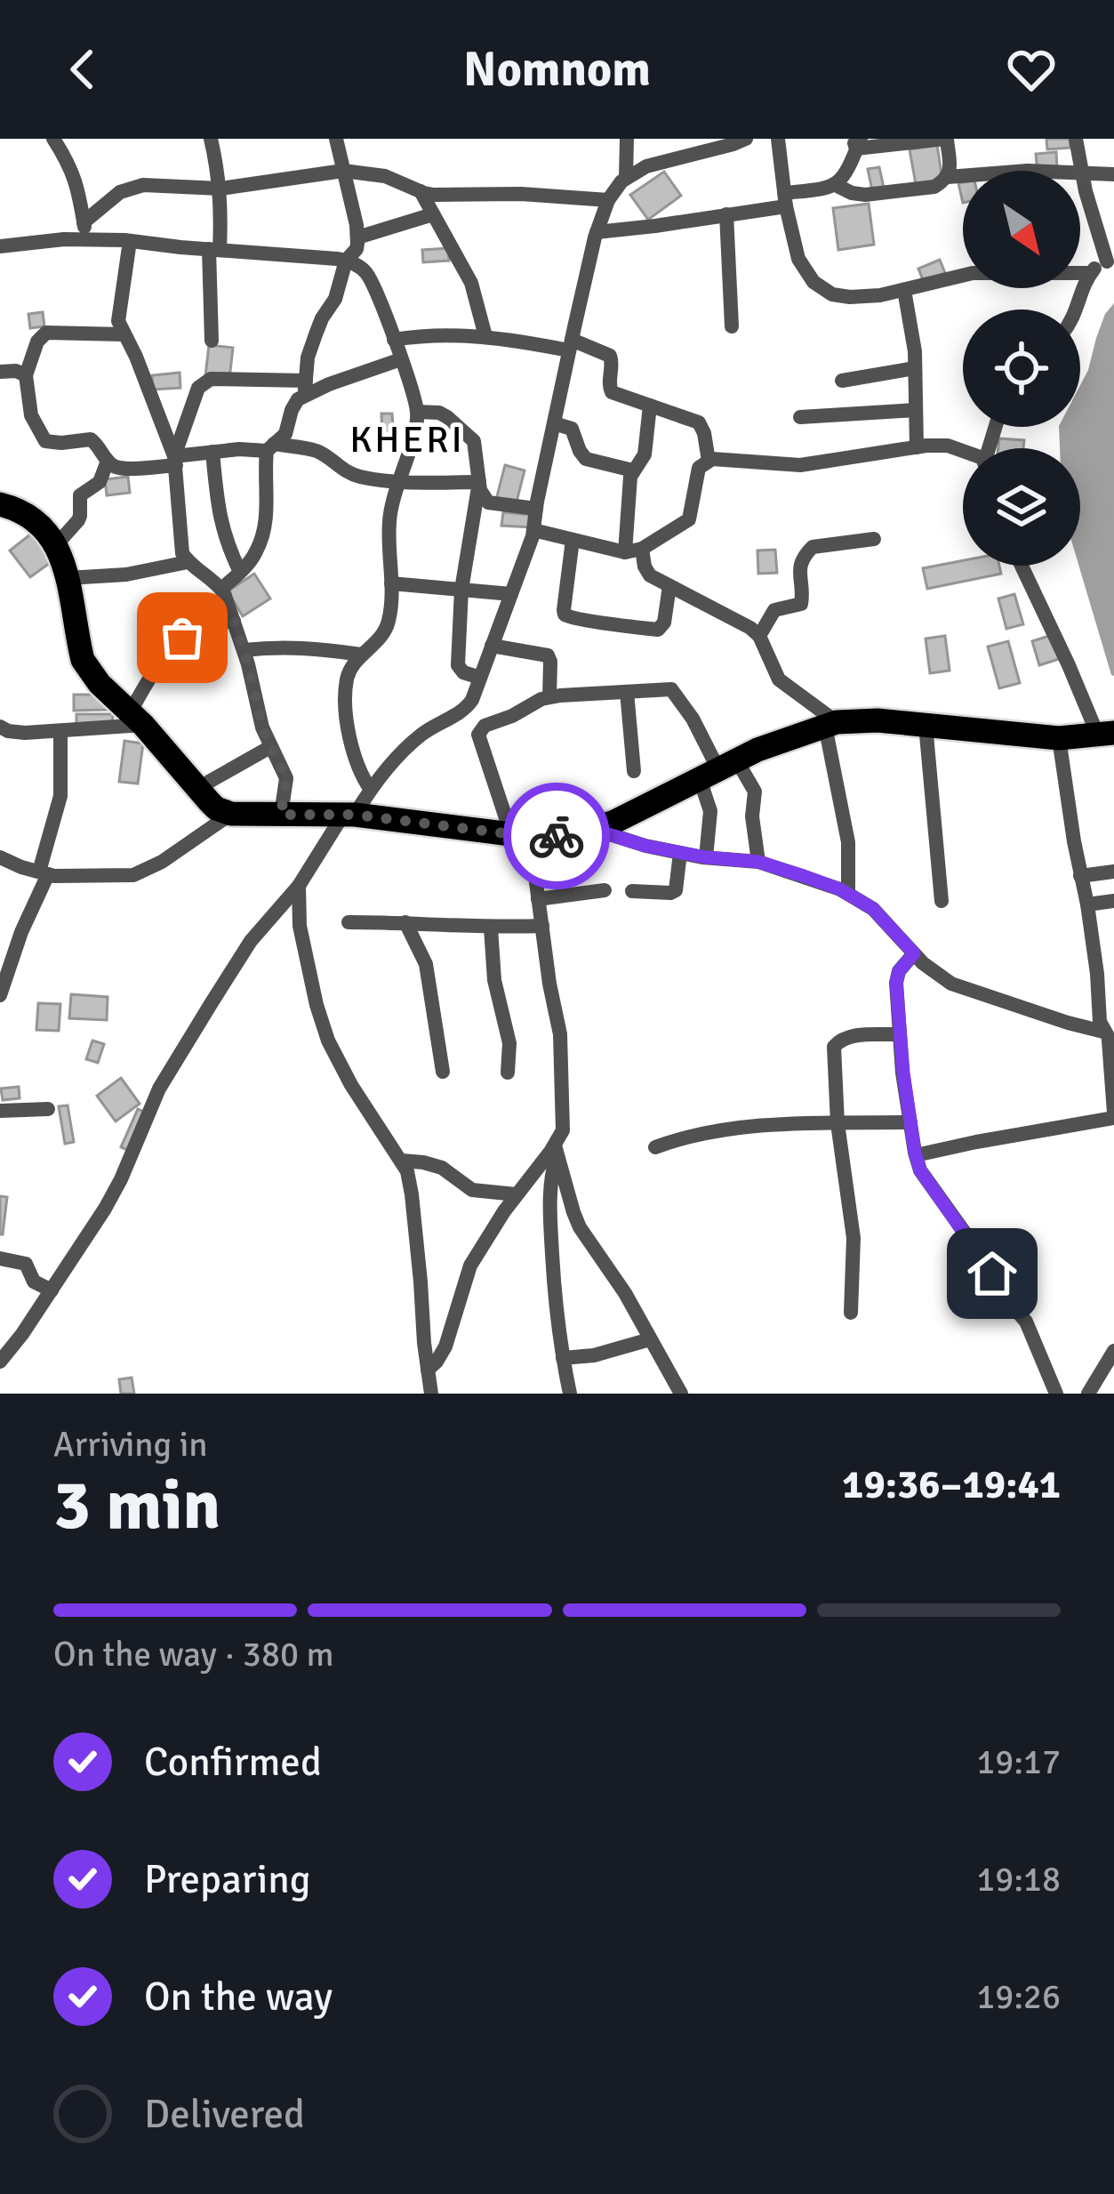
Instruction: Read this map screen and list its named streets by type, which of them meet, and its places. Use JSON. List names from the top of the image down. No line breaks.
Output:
{"districts":["KHERI"],"north":"bottom right","page":{"header":"Nomnom","heading":["3 min","Arriving in","19:36–19:41"],"bar":"On the way · 380 m","list":[["Confirmed","19:17"],["Preparing","19:18"],["On the way","19:26"],"Delivered"]}}
